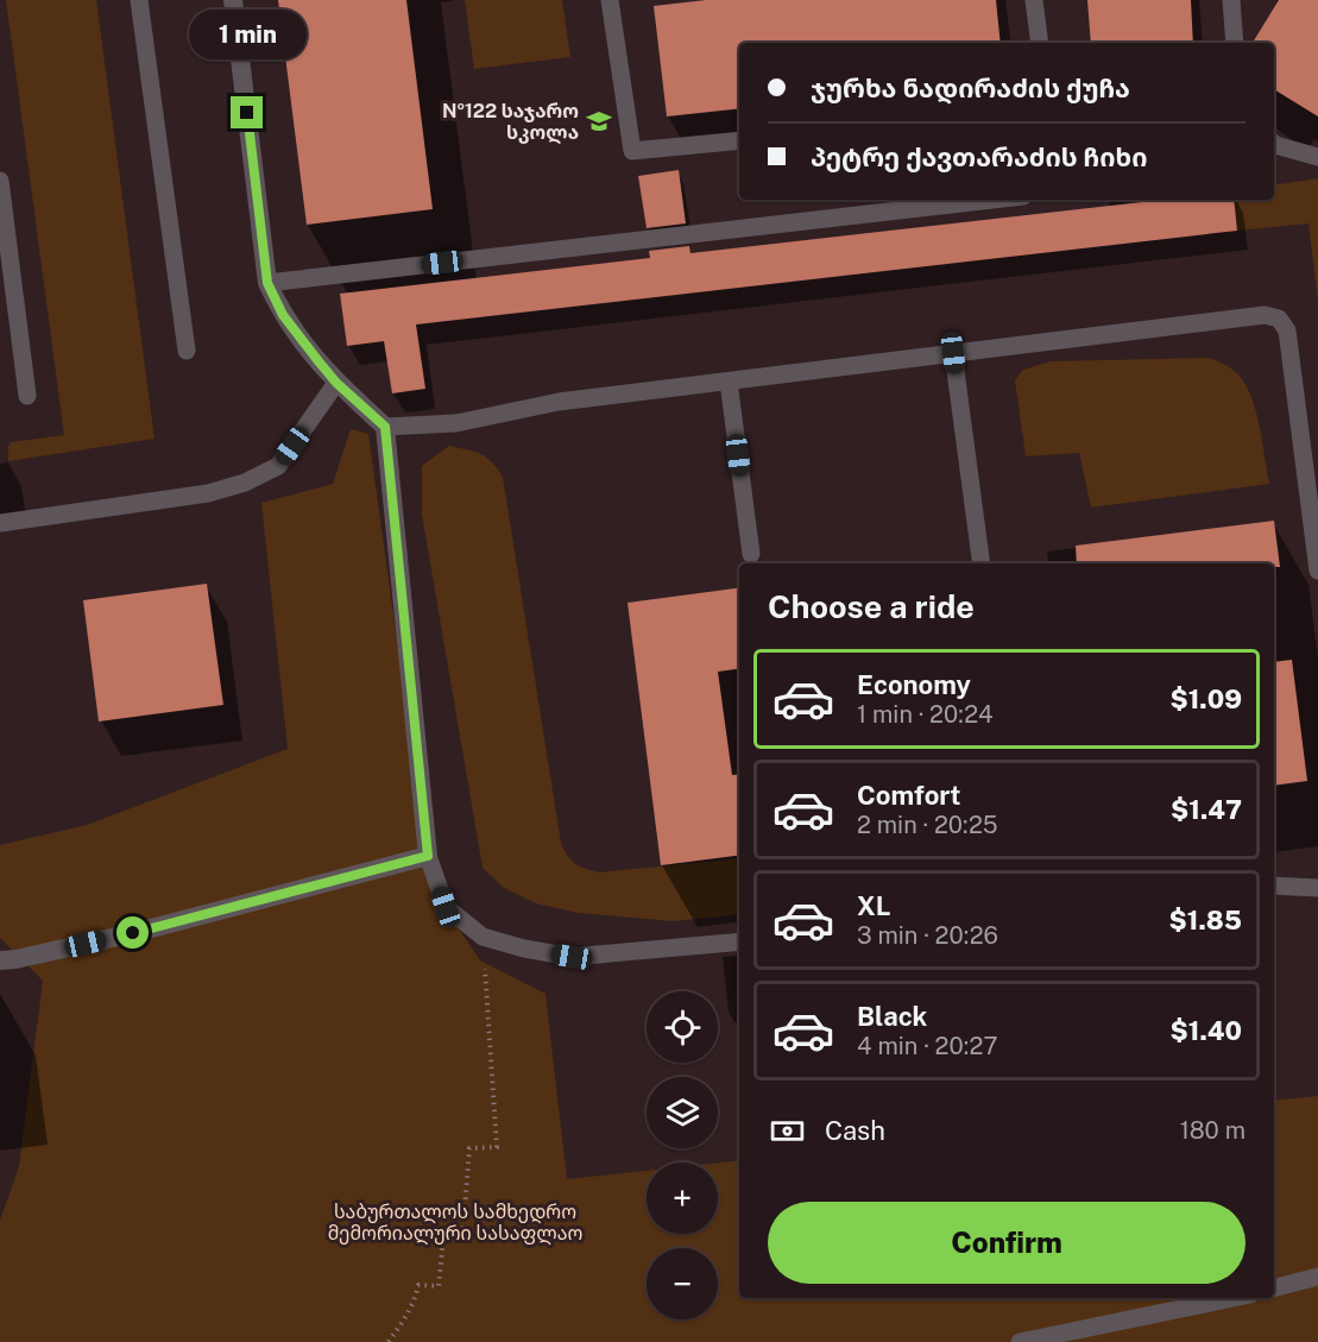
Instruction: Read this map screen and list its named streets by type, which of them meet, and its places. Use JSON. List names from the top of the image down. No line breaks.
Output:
{"parks":["საბურთალოს სამხედრო მემორიალური სასაფლაო"],"places":{"school or university":["№122 საჯარო სკოლა"]},"page":{"bubble":"1 min","banner":["ჯურხა ნადირაძის ქუჩა","პეტრე ქავთარაძის ჩიხი"],"heading":"Choose a ride","list":[{"name":"Economy","note":"1 min · 20:24","value":"$1.09"},{"name":"Comfort","note":"2 min · 20:25","value":"$1.47"},{"name":"XL","note":"3 min · 20:26","value":"$1.85"},{"name":"Black","note":"4 min · 20:27","value":"$1.40"}],"map_buttons":["+","−"],"pay":["Cash","180 m"],"buttons":"Confirm"}}
